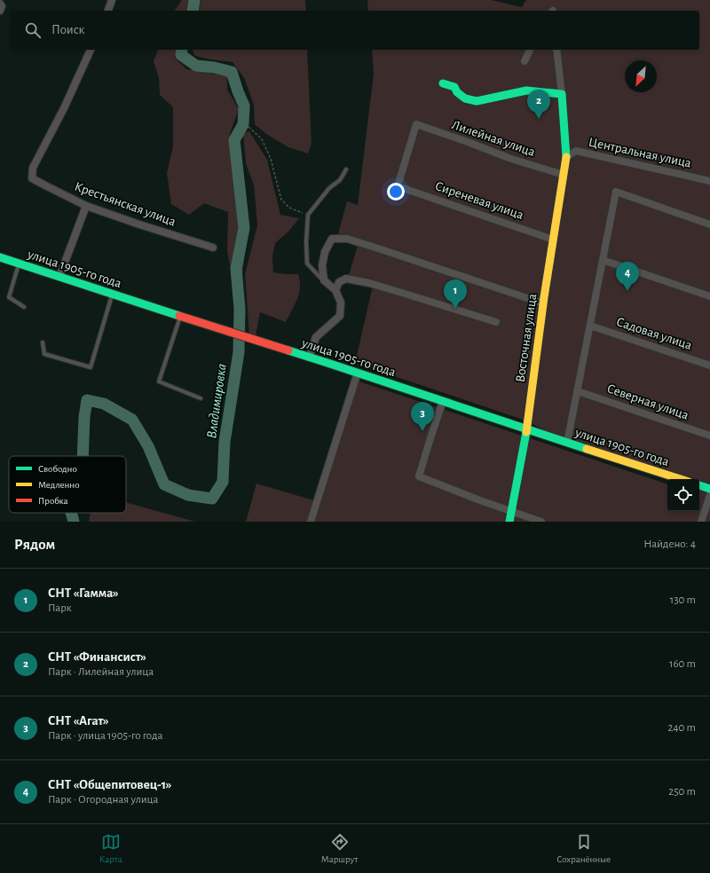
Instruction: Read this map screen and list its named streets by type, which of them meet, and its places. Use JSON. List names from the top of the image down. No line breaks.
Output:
{"streets":{"street":["Лилейная улица","Центральная улица","Сиреневая улица","Крестьянская улица","улица 1905-го года","Садовая улица","Восточная улица","Северная улица"]},"crossings":[["Лилейная улица","Сиреневая улица"],["Лилейная улица","Восточная улица"],["Центральная улица","Восточная улица"],["Сиреневая улица","Восточная улица"],["улица 1905-го года","Восточная улица"]],"water":["Владимировка"],"legend":["Свободно","Медленно","Пробка"],"north":"bottom left","page":{"search":"Поиск","pins":["2","4","1","3"],"heading":["Рядом","Найдено: 4"],"list":[{"mark":"1","name":"СНТ «Гамма»","note":"Парк","value":"130 m"},{"mark":"2","name":"СНТ «Финансист»","note":"Парк · Лилейная улица","value":"160 m"},{"mark":"3","name":"СНТ «Агат»","note":"Парк · улица 1905-го года","value":"240 m"},{"mark":"4","name":"СНТ «Общепитовец-1»","note":"Парк · Огородная улица","value":"250 m"}],"nav":["Карта","Маршрут","Сохранённые"]}}
